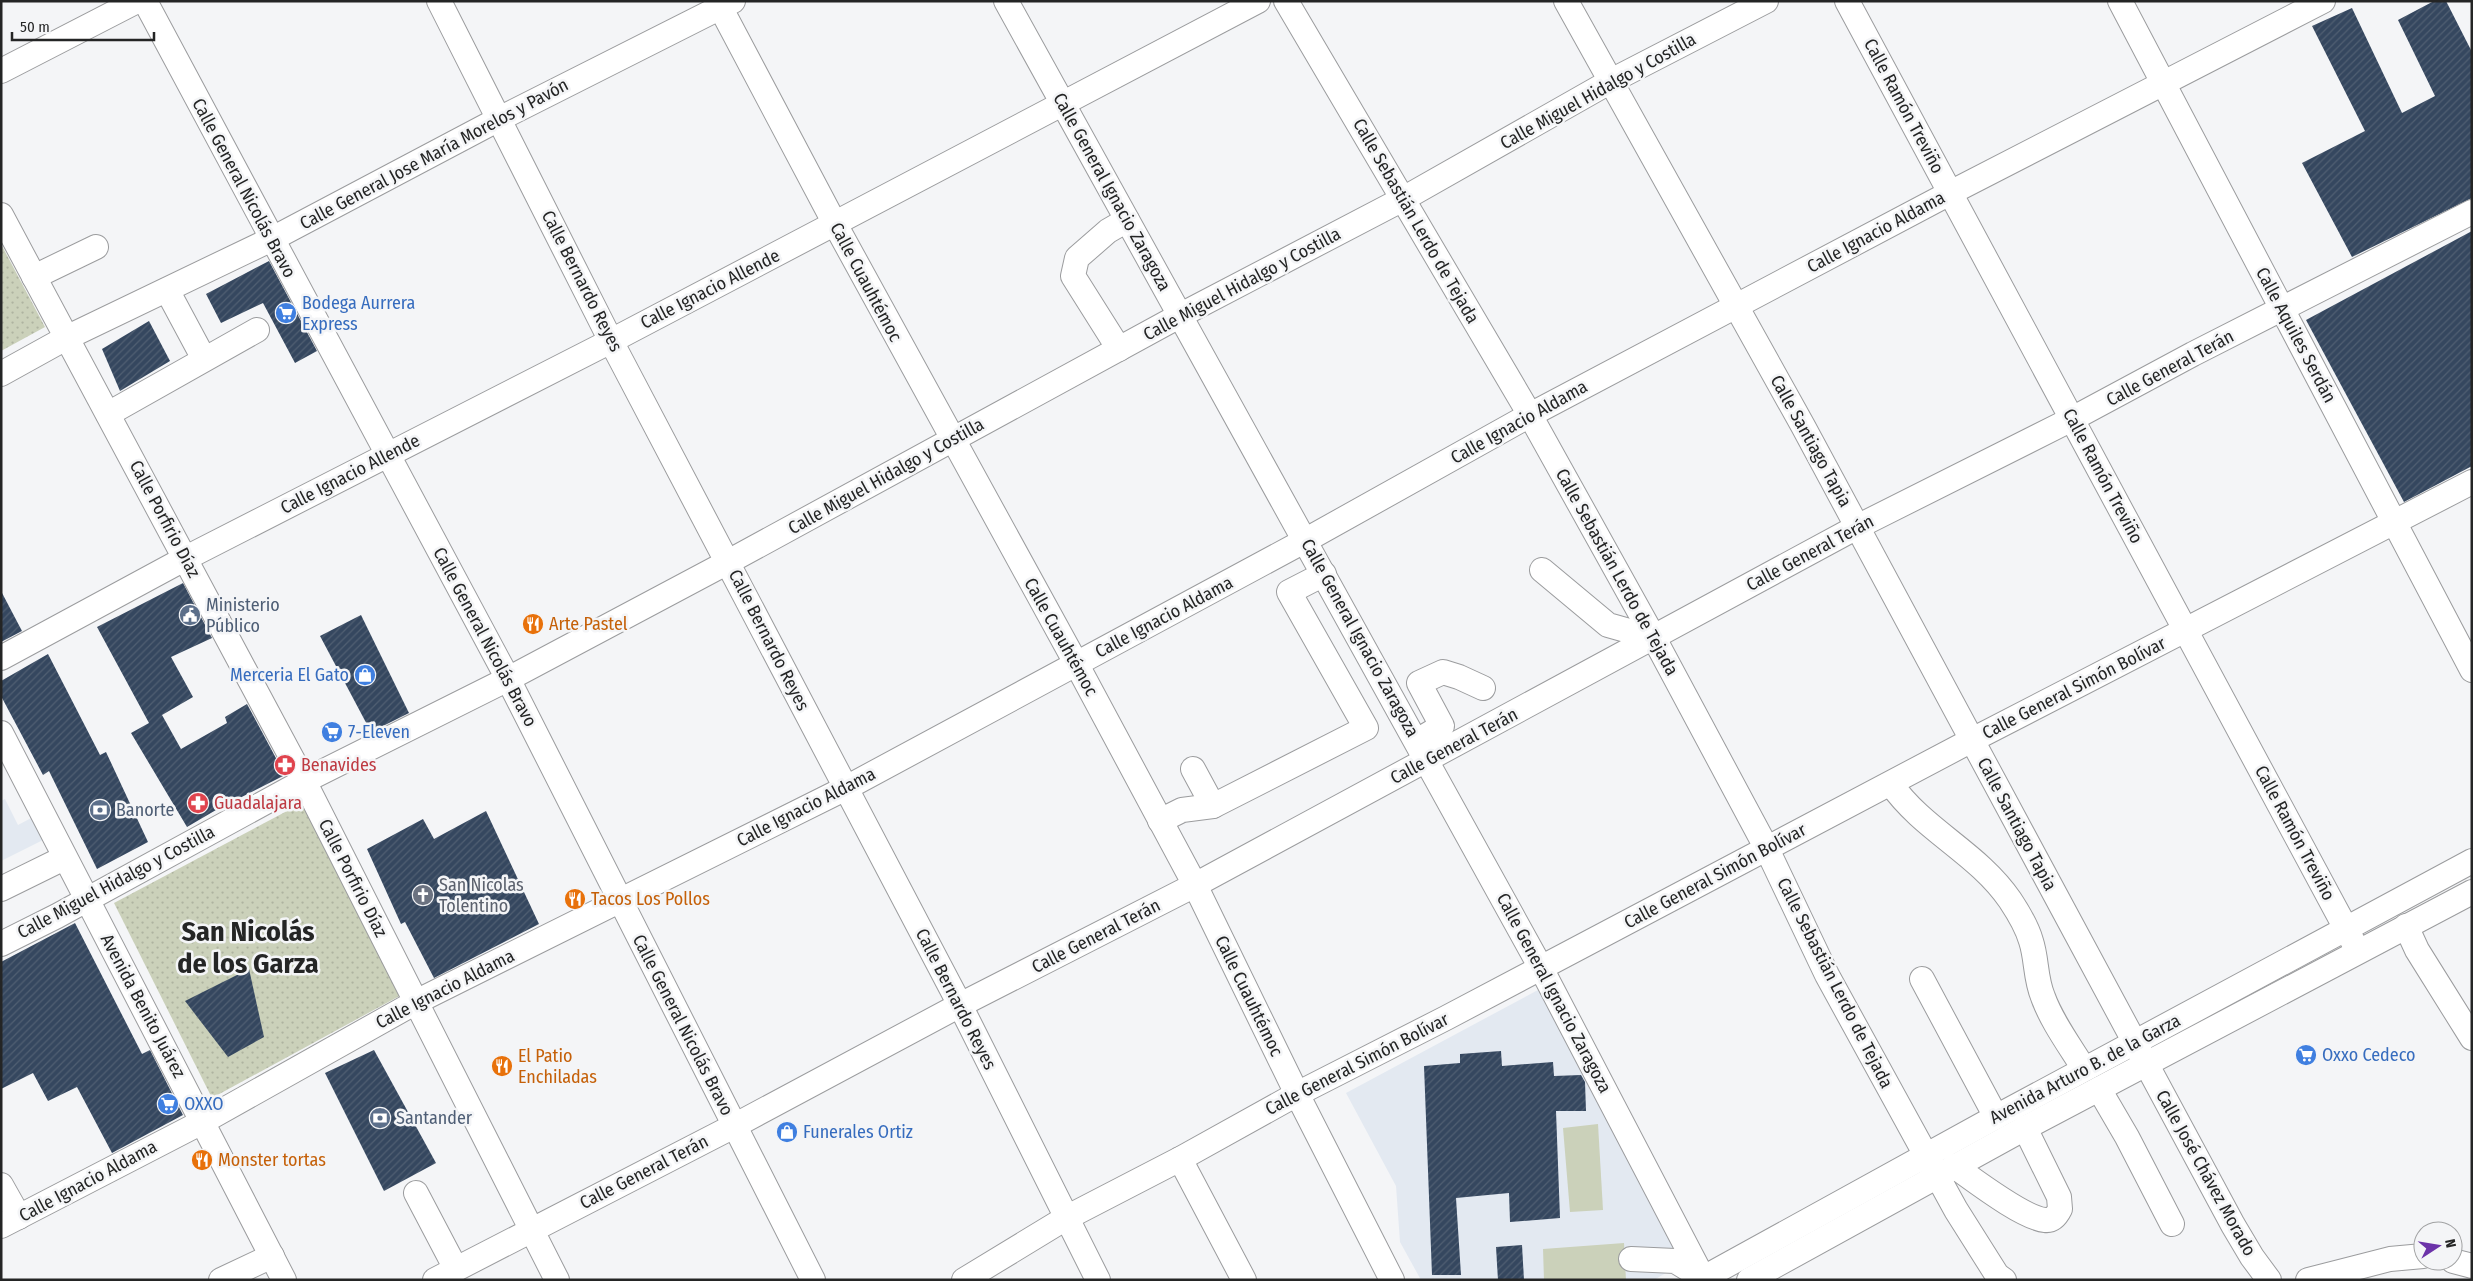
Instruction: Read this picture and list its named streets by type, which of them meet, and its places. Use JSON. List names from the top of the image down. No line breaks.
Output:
{"streets":{"street":["Calle Miguel Hidalgo y Costilla","Calle Ramón Treviño","Calle General Jose María Morelos y Pavón","Calle General Nicolás Bravo","Calle General Ignacio Zaragoza","Calle Sebastián Lerdo de Tejada","Calle Ignacio Aldama","Calle Bernardo Reyes","Calle Cuauhtémoc","Calle Ignacio Allende","Calle Aquiles Serdán","Calle General Terán","Calle Santiago Tapia","Calle Porfirio Díaz","Calle General Simón Bolívar","Avenida Benito Juárez","Avenida Arturo B. de la Garza","Calle José Chávez Morado"]},"crossings":[["Calle Miguel Hidalgo y Costilla","Calle General Nicolás Bravo"],["Calle Miguel Hidalgo y Costilla","Calle General Ignacio Zaragoza"],["Calle Miguel Hidalgo y Costilla","Calle Sebastián Lerdo de Tejada"],["Calle Miguel Hidalgo y Costilla","Calle Bernardo Reyes"],["Calle Miguel Hidalgo y Costilla","Calle Cuauhtémoc"],["Calle Miguel Hidalgo y Costilla","Calle Santiago Tapia"],["Calle Miguel Hidalgo y Costilla","Calle Porfirio Díaz"],["Calle Miguel Hidalgo y Costilla","Avenida Benito Juárez"],["Calle Ramón Treviño","Calle Ignacio Aldama"],["Calle Ramón Treviño","Calle General Terán"],["Calle Ramón Treviño","Calle General Simón Bolívar"],["Calle Ramón Treviño","Avenida Arturo B. de la Garza"],["Calle General Jose María Morelos y Pavón","Calle General Nicolás Bravo"],["Calle General Jose María Morelos y Pavón","Calle Bernardo Reyes"],["Calle General Jose María Morelos y Pavón","Calle Cuauhtémoc"],["Calle General Jose María Morelos y Pavón","Calle Porfirio Díaz"],["Calle General Nicolás Bravo","Calle Ignacio Aldama"],["Calle General Nicolás Bravo","Calle Ignacio Allende"],["Calle General Nicolás Bravo","Calle General Terán"],["Calle General Ignacio Zaragoza","Calle Ignacio Aldama"],["Calle General Ignacio Zaragoza","Calle Ignacio Allende"],["Calle General Ignacio Zaragoza","Calle General Terán"],["Calle General Ignacio Zaragoza","Calle General Simón Bolívar"],["Calle General Ignacio Zaragoza","Avenida Arturo B. de la Garza"],["Calle Sebastián Lerdo de Tejada","Calle Ignacio Aldama"],["Calle Sebastián Lerdo de Tejada","Calle General Terán"],["Calle Sebastián Lerdo de Tejada","Calle General Simón Bolívar"],["Calle Sebastián Lerdo de Tejada","Avenida Arturo B. de la Garza"],["Calle Ignacio Aldama","Calle Bernardo Reyes"],["Calle Ignacio Aldama","Calle Cuauhtémoc"],["Calle Ignacio Aldama","Calle Aquiles Serdán"],["Calle Ignacio Aldama","Calle Santiago Tapia"],["Calle Ignacio Aldama","Calle Porfirio Díaz"],["Calle Ignacio Aldama","Avenida Benito Juárez"],["Calle Bernardo Reyes","Calle Ignacio Allende"],["Calle Bernardo Reyes","Calle General Terán"],["Calle Bernardo Reyes","Calle General Simón Bolívar"],["Calle Cuauhtémoc","Calle Ignacio Allende"],["Calle Cuauhtémoc","Calle General Terán"],["Calle Cuauhtémoc","Calle General Simón Bolívar"],["Calle Ignacio Allende","Calle Porfirio Díaz"],["Calle Aquiles Serdán","Calle General Terán"],["Calle Aquiles Serdán","Calle General Simón Bolívar"],["Calle General Terán","Calle Santiago Tapia"],["Calle General Terán","Calle Porfirio Díaz"],["Calle Santiago Tapia","Calle General Simón Bolívar"],["Calle Santiago Tapia","Avenida Arturo B. de la Garza"],["Calle Santiago Tapia","Calle José Chávez Morado"],["Avenida Arturo B. de la Garza","Calle José Chávez Morado"]],"districts":["San Nicolás de los Garza"],"places":{"supermarket":["Bodega Aurrera Express","7-Eleven","Oxxo Cedeco","OXXO"],"public building":["Ministerio Público"],"restaurant":["Arte Pastel","Tacos Los Pollos","El Patio Enchiladas","Monster tortas"],"shop":["Merceria El Gato","Funerales Ortiz"],"pharmacy":["Benavides","Guadalajara"],"bank":["Banorte","Santander"],"church":["San Nicolas Tolentino"]},"scale_bar":"50 m","north":"right"}
